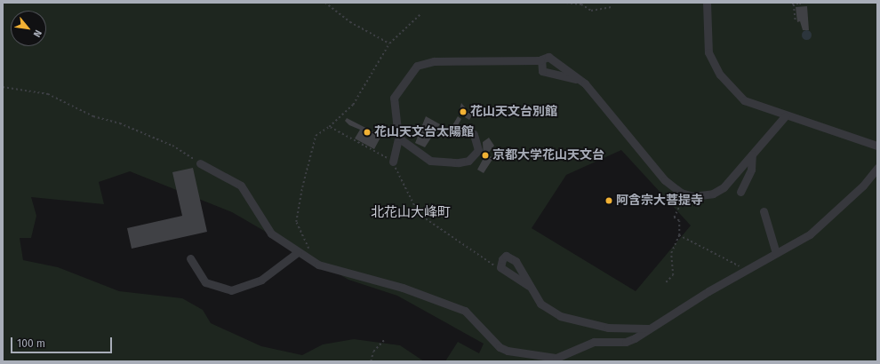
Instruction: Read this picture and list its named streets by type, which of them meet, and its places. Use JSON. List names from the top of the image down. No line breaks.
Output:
{"districts":["北花山大峰町"],"places":["花山天文台別館","花山天文台太陽館","京都大学花山天文台","阿含宗大菩提寺"],"scale_bar":"100 m","north":"bottom right"}
